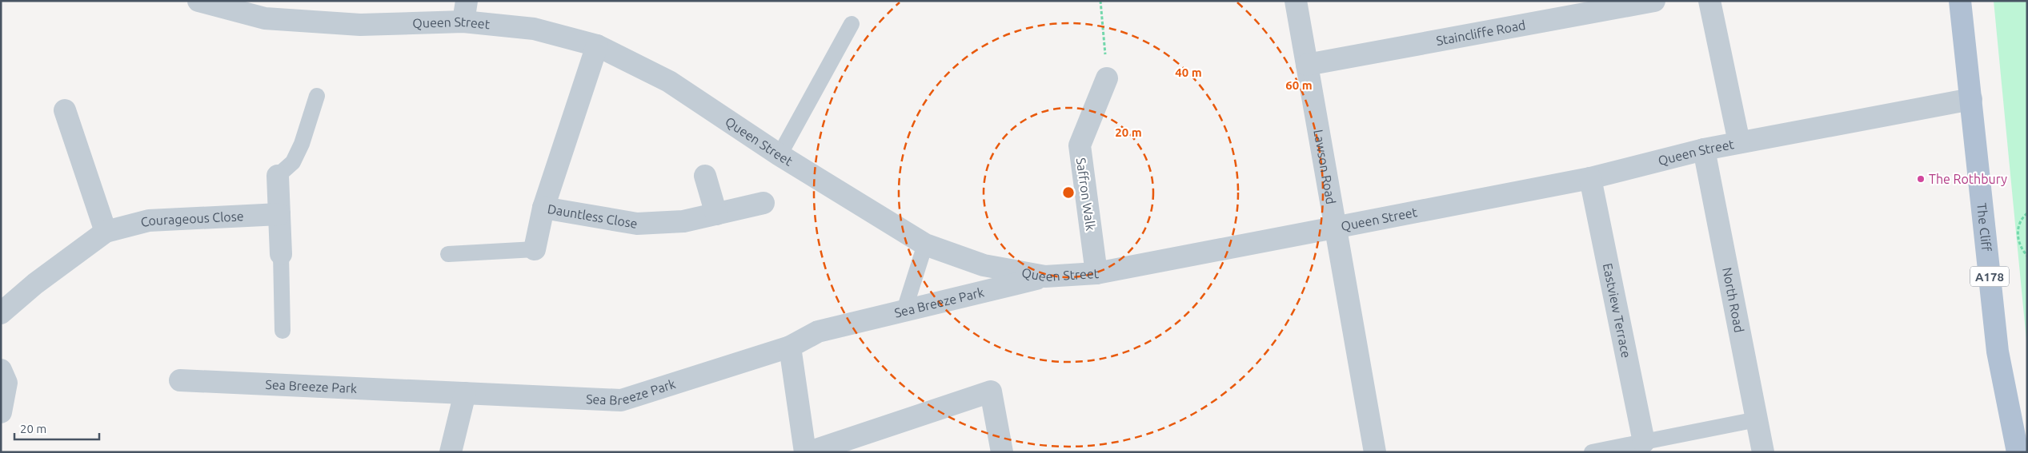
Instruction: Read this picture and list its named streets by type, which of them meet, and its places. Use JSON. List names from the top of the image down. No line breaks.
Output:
{"streets":{"main road":["The Cliff","A178"],"street":["Queen Street","Staincliffe Road","Lawson Road","Saffron Walk","Dauntless Close","Courageous Close","North Road","Sea Breeze Park","Eastview Terrace"]},"crossings":[["Queen Street","Lawson Road"],["Queen Street","Saffron Walk"],["Queen Street","Dauntless Close"],["Queen Street","The Cliff"],["Queen Street","North Road"],["Queen Street","Sea Breeze Park"],["Queen Street","Eastview Terrace"],["Staincliffe Road","Lawson Road"]],"places":["The Rothbury"],"scale_bar":"20 m","rings":["40 m","60 m","20 m"]}
